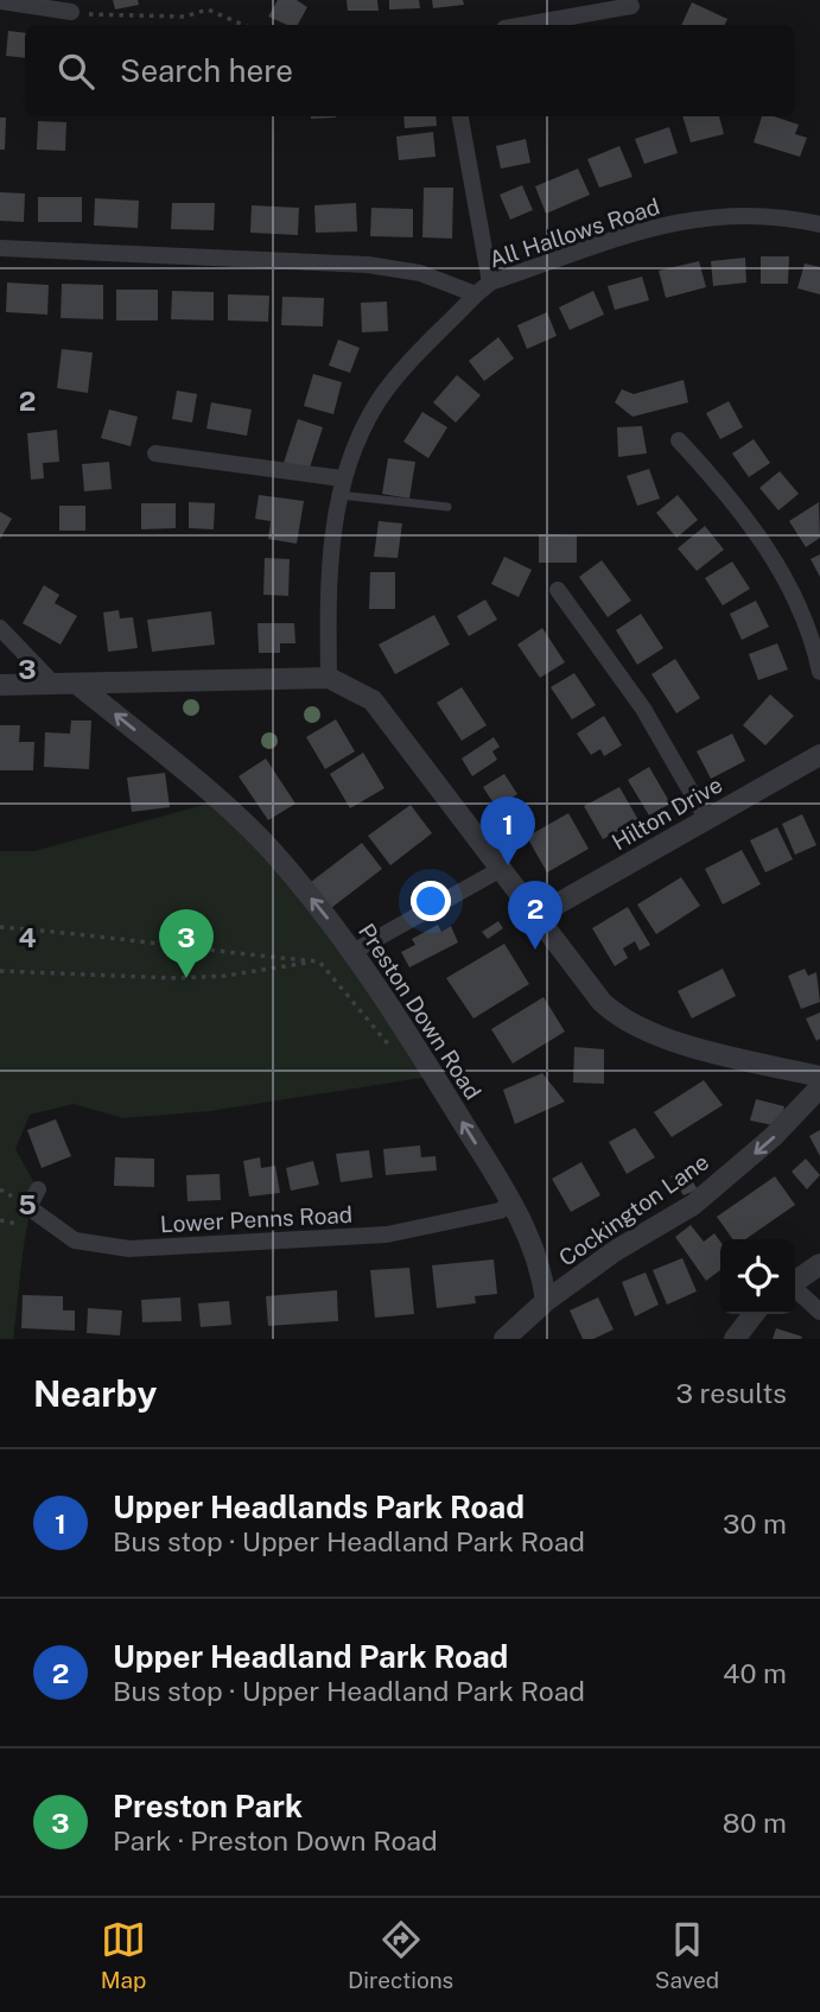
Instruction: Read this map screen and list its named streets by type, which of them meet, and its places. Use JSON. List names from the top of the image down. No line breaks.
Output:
{"streets":{"street":["All Hallows Road","Hilton Drive","Preston Down Road","Cockington Lane","Lower Penns Road"]},"crossings":[["Preston Down Road","Cockington Lane"],["Preston Down Road","Lower Penns Road"]],"one_way":["Cockington Lane"],"page":{"search":"Search here","pins":["1","2","3"],"heading":["Nearby","3 results"],"list":[{"mark":"1","name":"Upper Headlands Park Road","note":"Bus stop · Upper Headland Park Road","value":"30 m"},{"mark":"2","name":"Upper Headland Park Road","note":"Bus stop · Upper Headland Park Road","value":"40 m"},{"mark":"3","name":"Preston Park","note":"Park · Preston Down Road","value":"80 m"}],"nav":["Map","Directions","Saved"]},"grid":{"rows":["2","3","4","5"]}}
